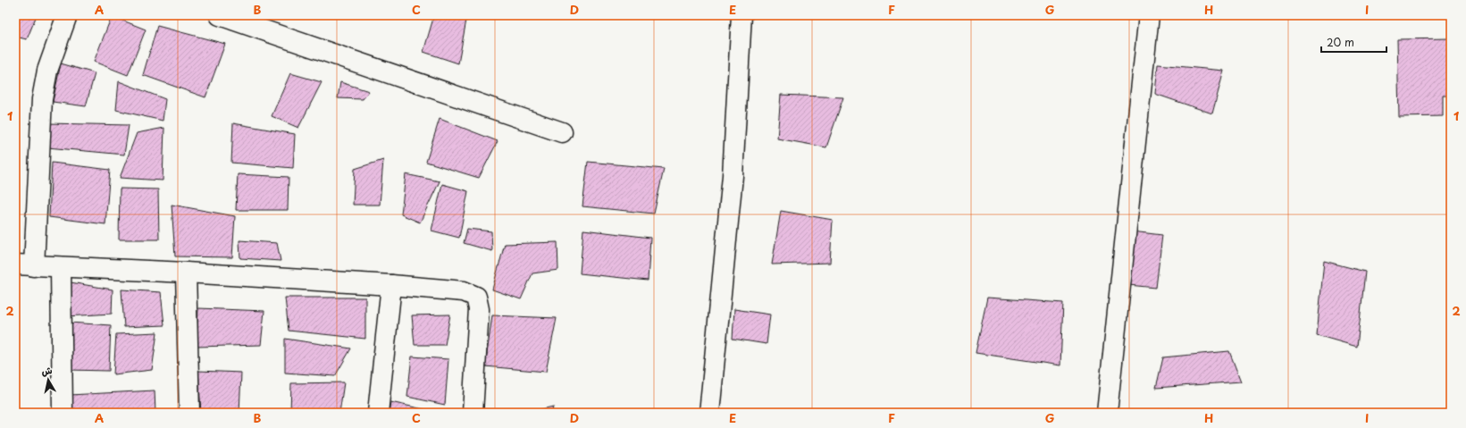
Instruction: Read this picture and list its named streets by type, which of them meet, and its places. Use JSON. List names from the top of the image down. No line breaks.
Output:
{"scale_bar":"20 m","north":"top","grid":{"columns":["A","B","C","D","E","F","G","H","I"],"rows":["1","2"]}}
